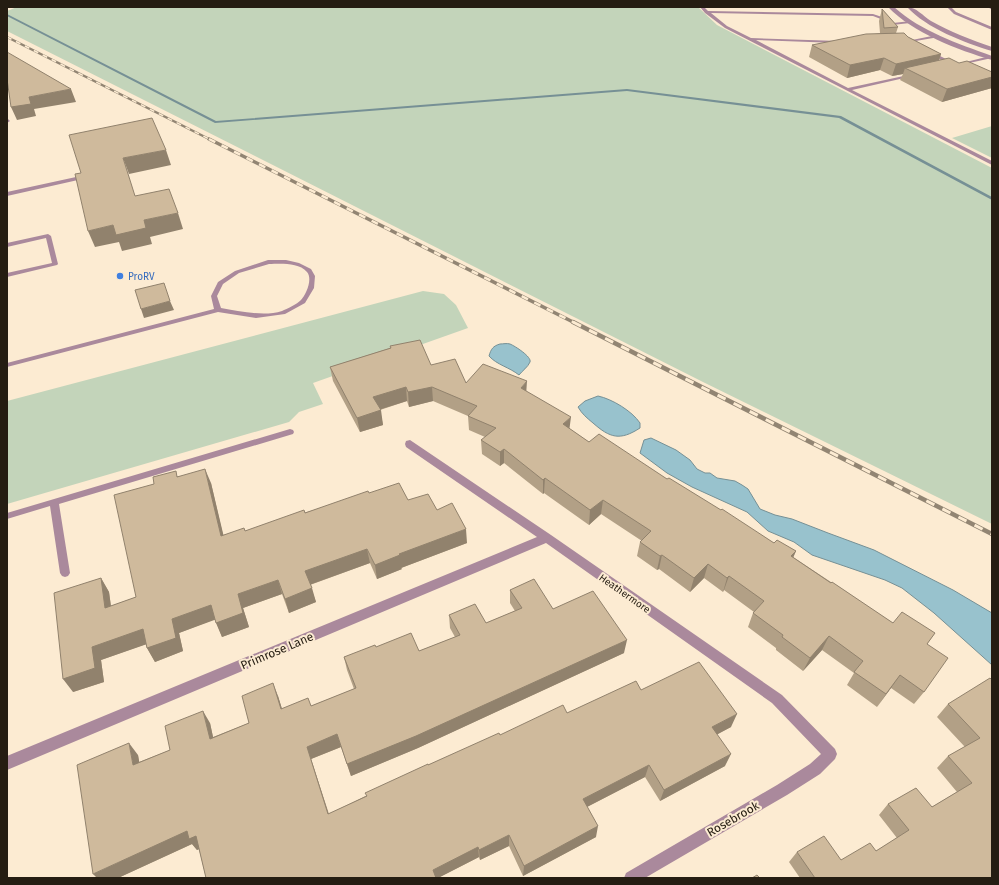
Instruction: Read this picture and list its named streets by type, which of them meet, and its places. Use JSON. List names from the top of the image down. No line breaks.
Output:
{"streets":{"street":["Heathermore","Primrose Lane","Rosebrook"]},"crossings":[["Heathermore","Primrose Lane"],["Heathermore","Rosebrook"]],"places":["ProRV"]}
